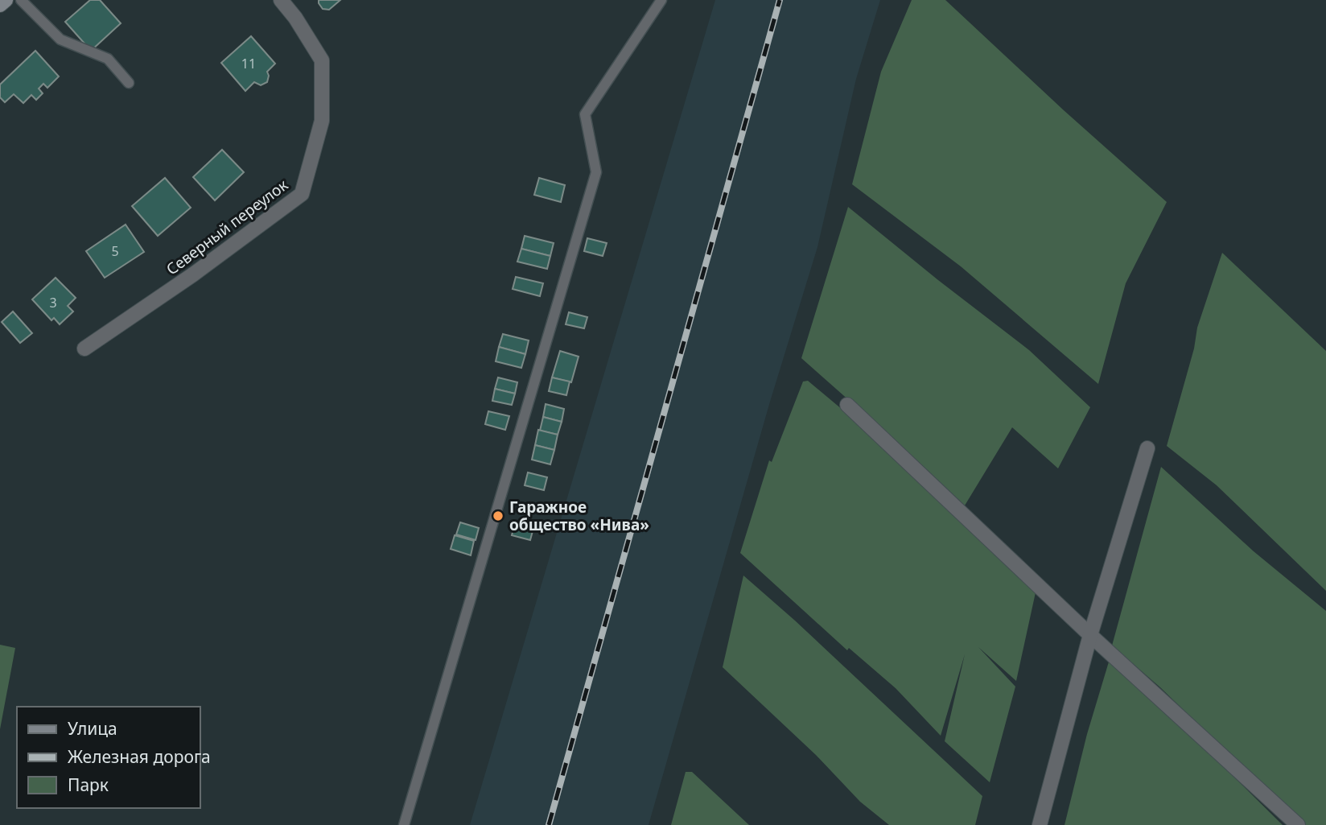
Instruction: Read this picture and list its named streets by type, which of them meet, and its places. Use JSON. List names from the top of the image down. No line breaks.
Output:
{"streets":{"street":["Северный переулок"]},"places":["Гаражное общество «Нива»"],"house_numbers":["11","5","3"],"legend":["Улица","Железная дорога","Парк"]}
